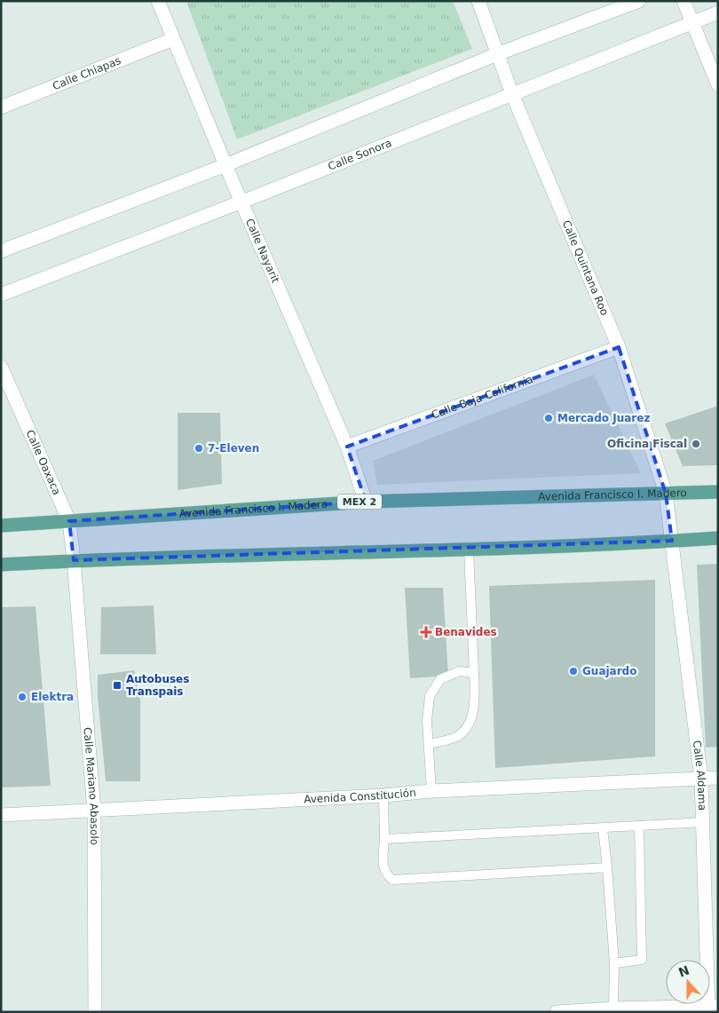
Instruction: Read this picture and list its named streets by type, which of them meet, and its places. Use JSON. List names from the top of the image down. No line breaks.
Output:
{"streets":{"main road":["Avenida Francisco I. Madero","MEX 2"],"street":["Calle Chiapas","Calle Sonora","Calle Nayarit","Calle Quintana Roo","Calle Baja California","Calle Oaxaca","Calle Aldama","Calle Mariano Abasolo","Avenida Constitución"]},"crossings":[["Calle Chiapas","Calle Nayarit"],["Calle Sonora","Calle Nayarit"],["Calle Sonora","Calle Quintana Roo"],["Calle Nayarit","Calle Baja California"],["Calle Nayarit","Avenida Francisco I. Madero"],["Calle Quintana Roo","Calle Baja California"],["Calle Quintana Roo","Avenida Francisco I. Madero"],["Calle Quintana Roo","Calle Aldama"],["Calle Oaxaca","Avenida Francisco I. Madero"],["Calle Oaxaca","Calle Mariano Abasolo"],["Calle Aldama","Avenida Constitución"],["Calle Mariano Abasolo","Avenida Constitución"]],"places":{"other":["Mercado Juarez","Oficina Fiscal","7-Eleven","Guajardo","Elektra"],"health":["Benavides"],"transit":["Autobuses Transpais"]},"north":"top"}
